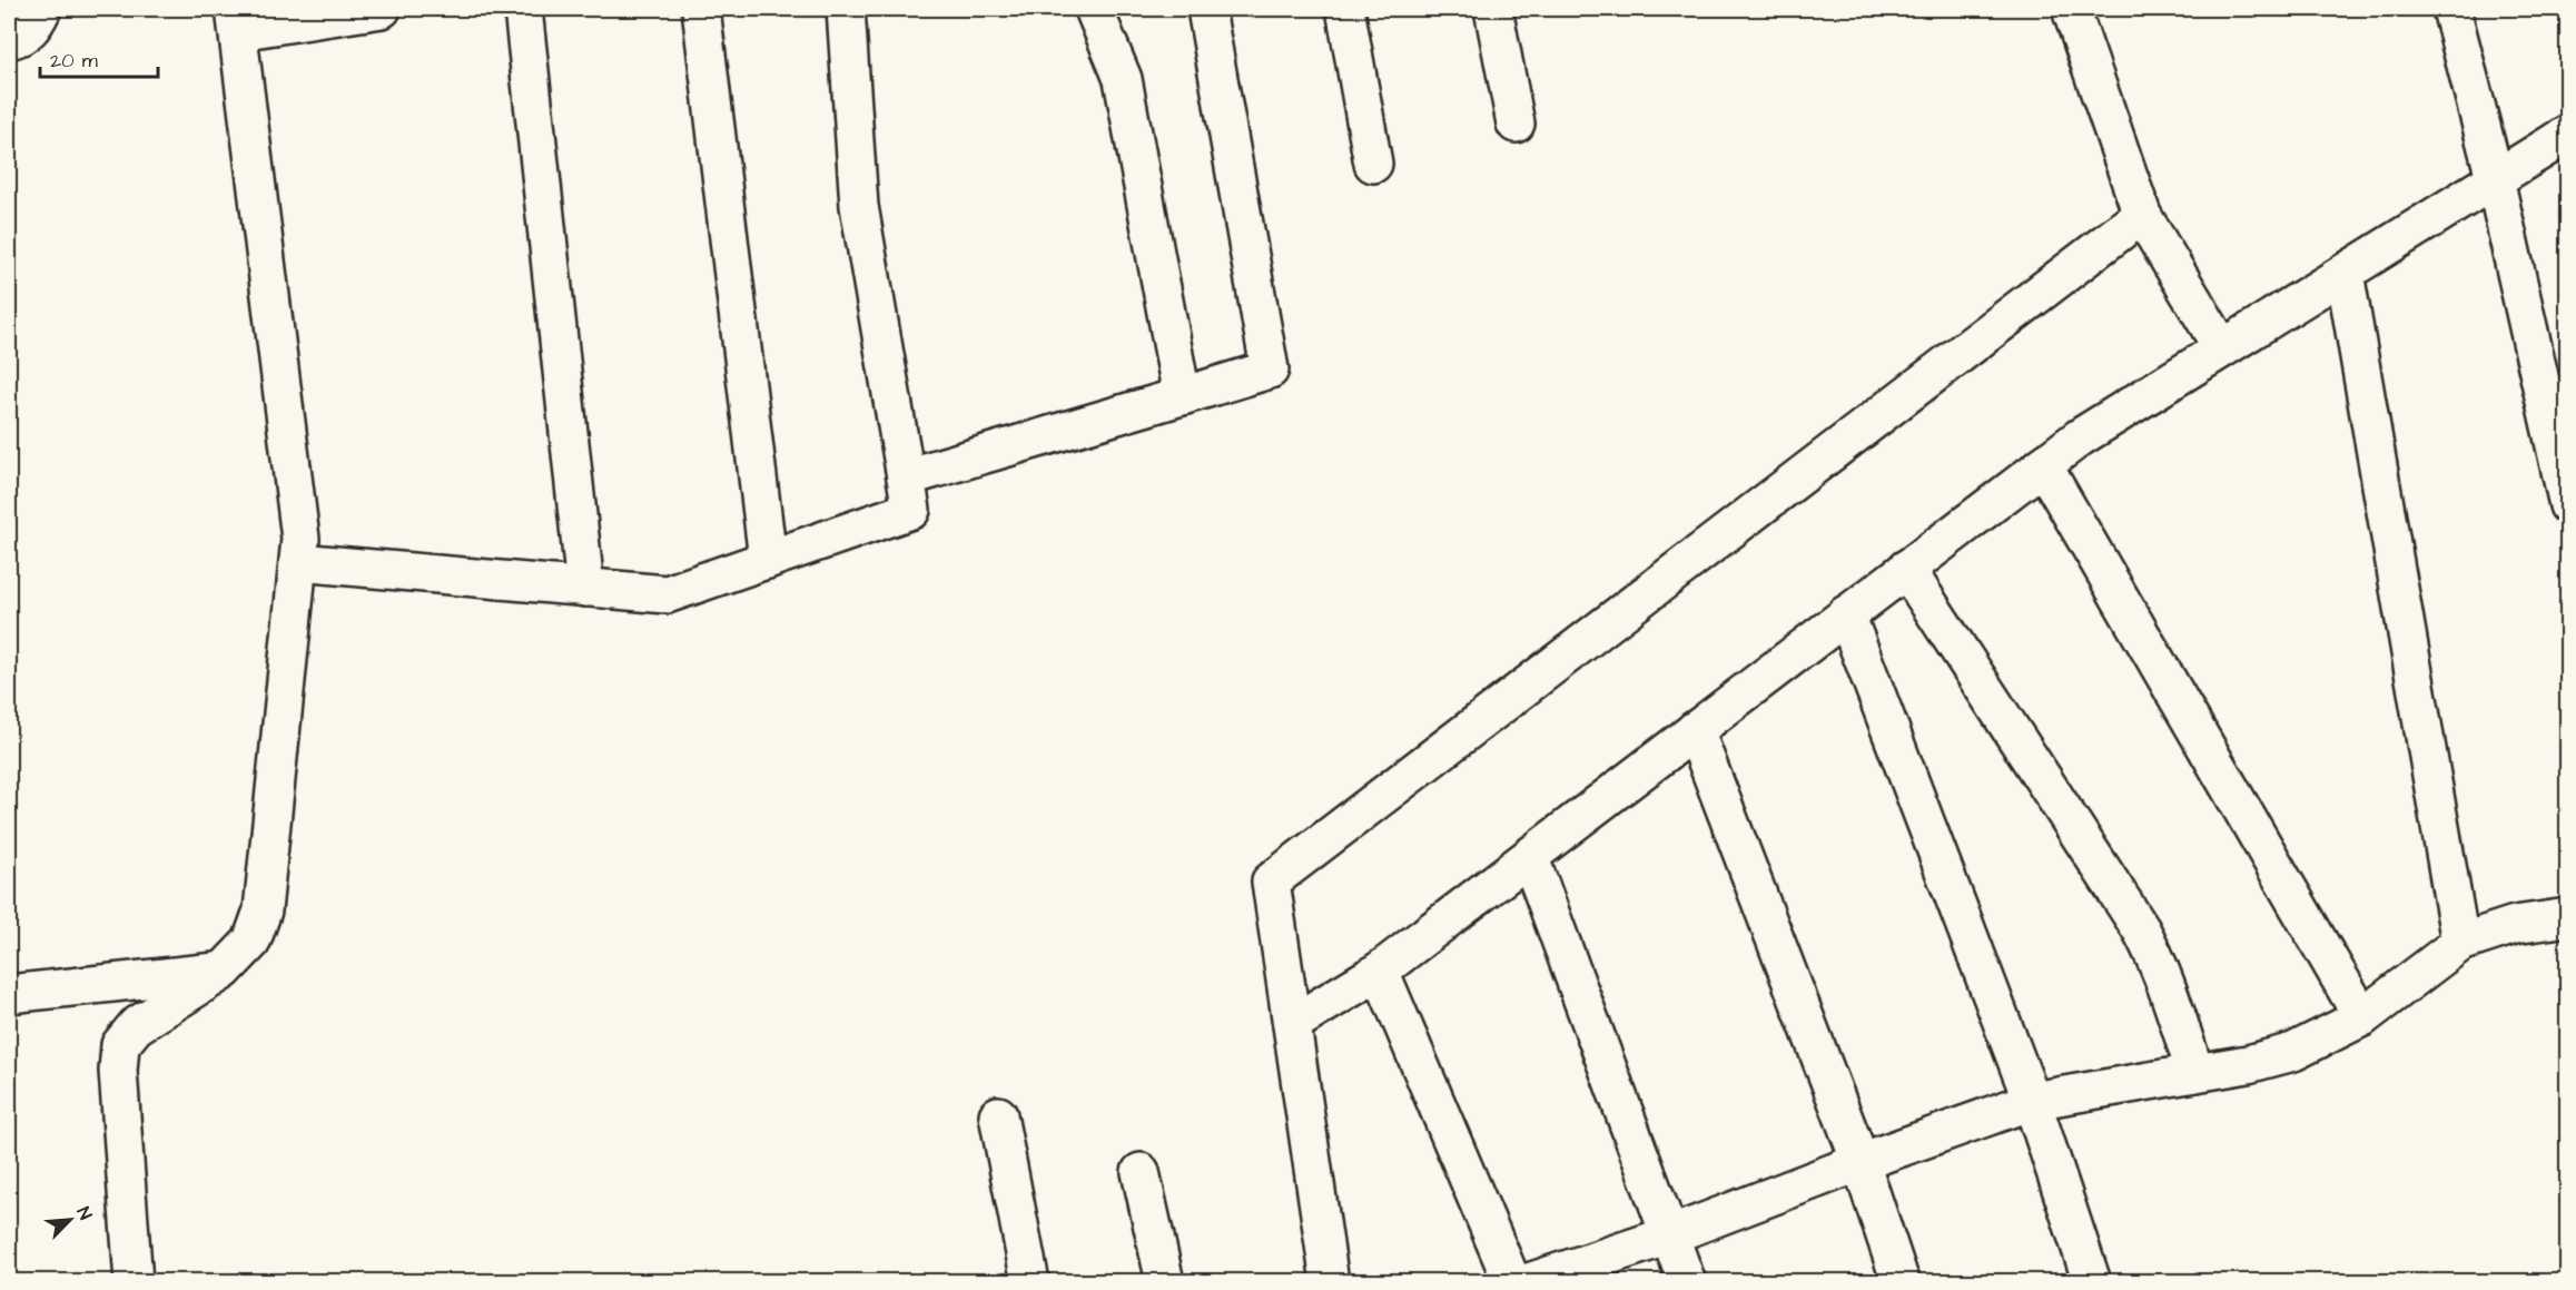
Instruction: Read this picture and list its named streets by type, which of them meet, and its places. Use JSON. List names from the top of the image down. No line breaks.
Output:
{"scale_bar":"20 m","north":"top right"}
